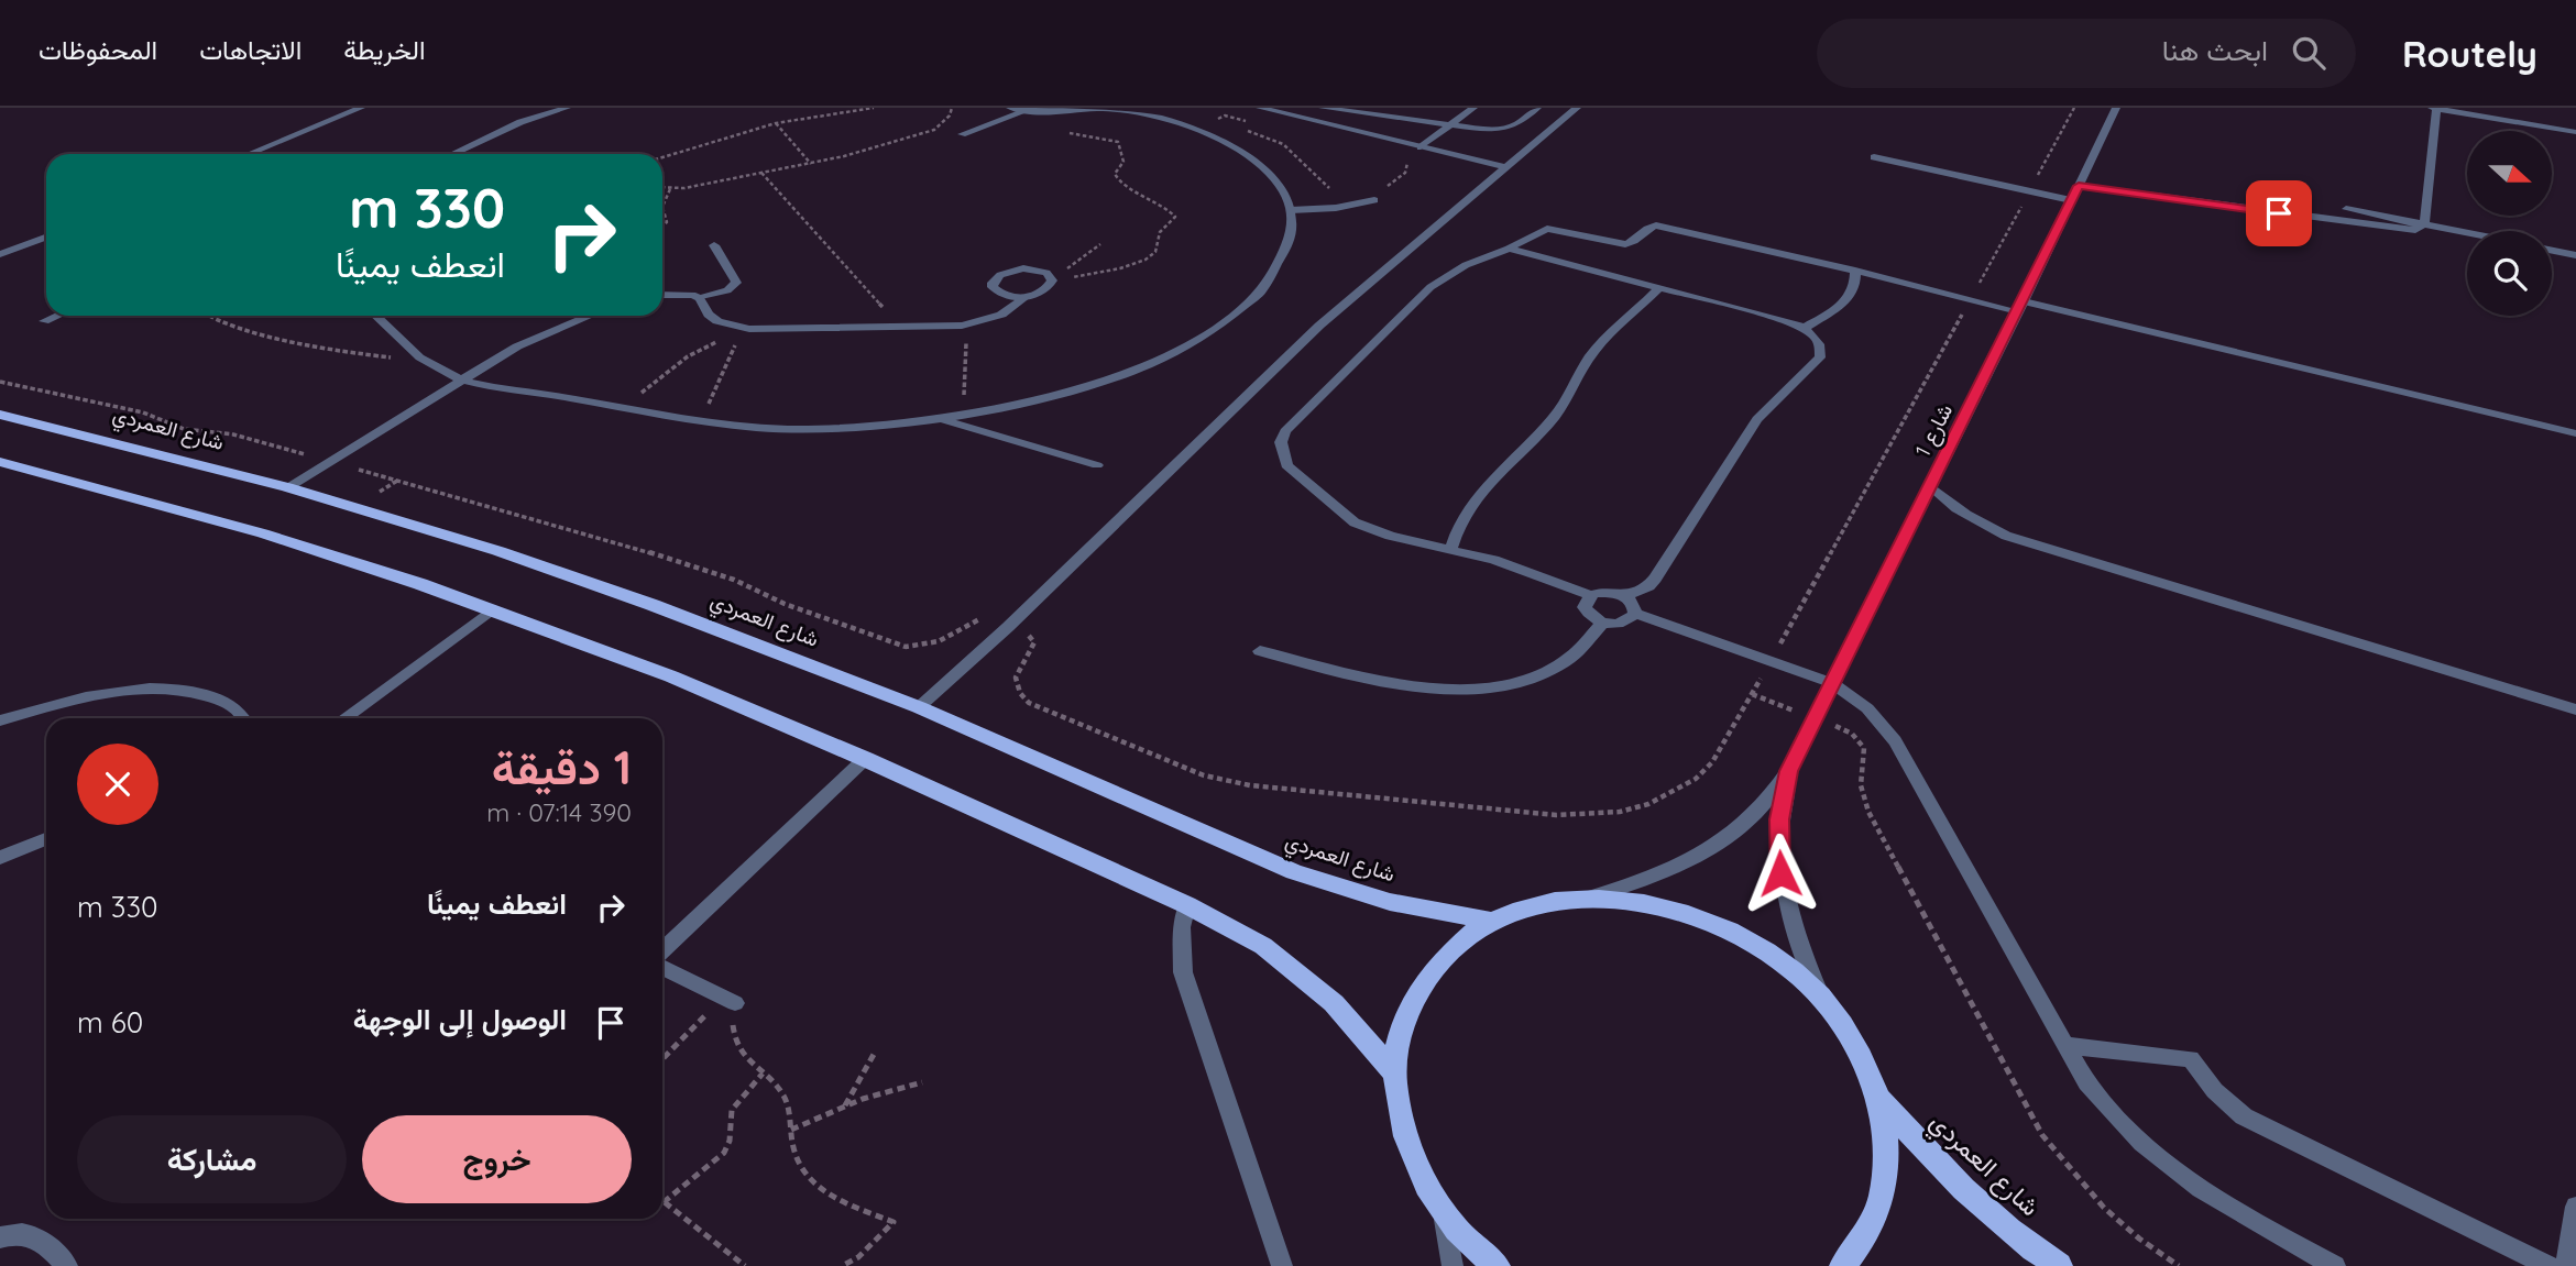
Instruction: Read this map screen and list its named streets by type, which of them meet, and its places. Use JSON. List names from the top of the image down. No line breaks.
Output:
{"streets":{"main road":["شارع العمردي"],"street":["شارع 1"]},"north":"right","page":{"header":"Routely","search":"ابحث هنا","nav":["الخريطة","الاتجاهات","المحفوظات"],"turn":["330 m","انعطف يمينًا"],"heading":["1 دقيقة","390 m · 07:14"],"list":[{"name":"انعطف يمينًا","value":"330 m"},{"name":"الوصول إلى الوجهة","value":"60 m"}],"buttons":["خروج","مشاركة"]}}
